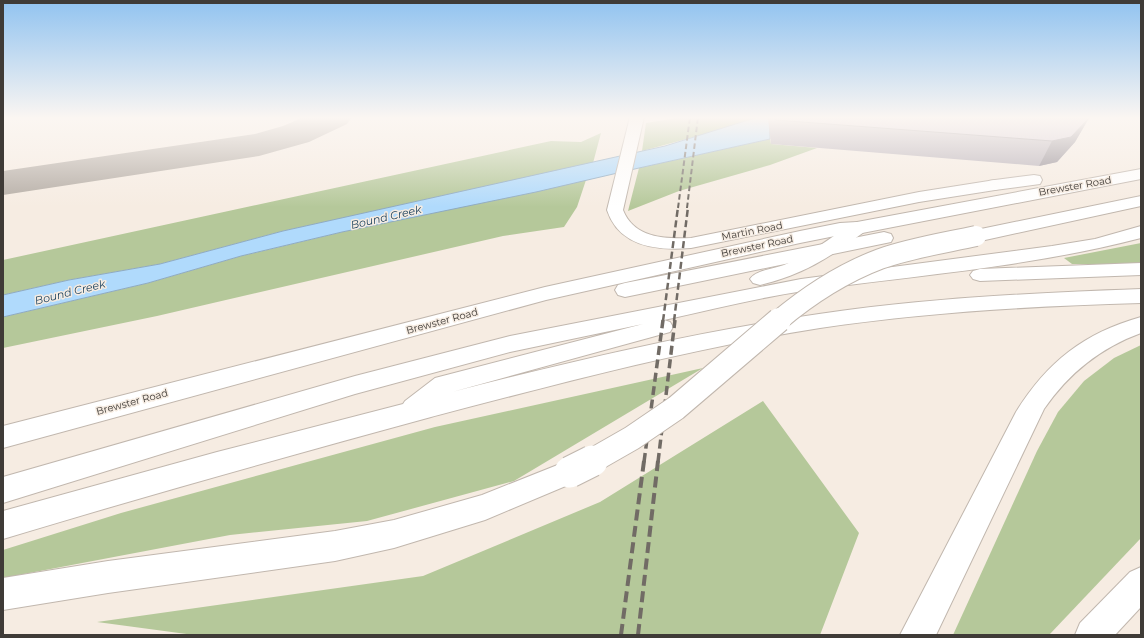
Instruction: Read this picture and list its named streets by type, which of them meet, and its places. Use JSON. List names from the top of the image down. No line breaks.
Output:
{"streets":{"main road":["Brewster Road"],"street":["Martin Road"]},"water":["Bound Creek"]}
